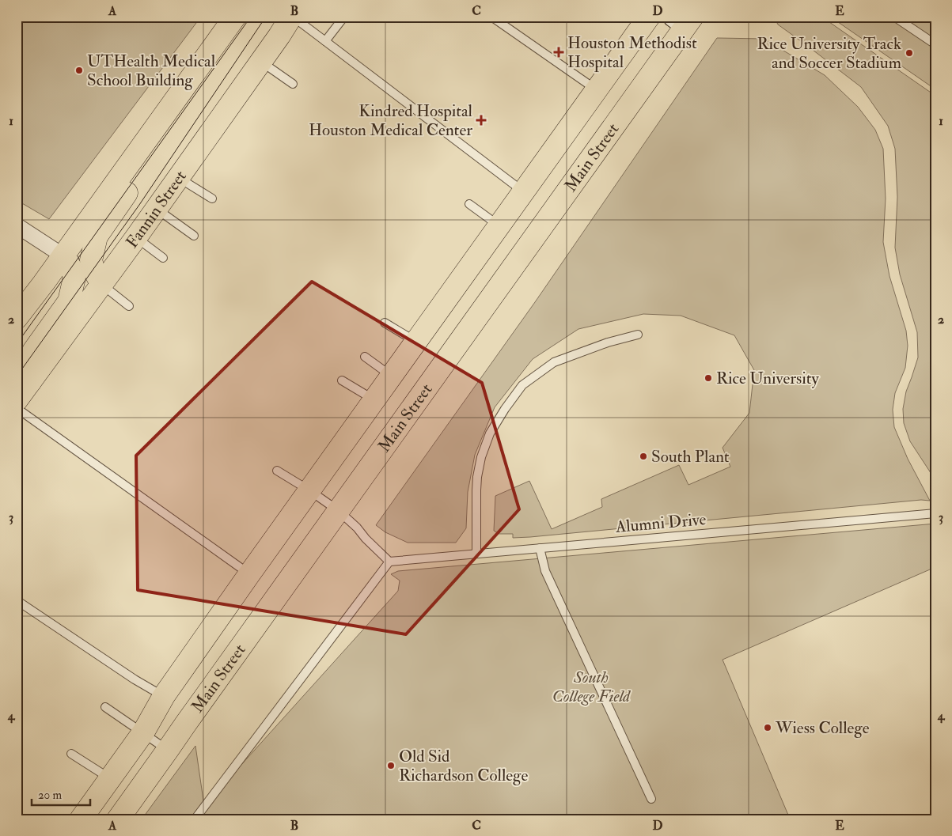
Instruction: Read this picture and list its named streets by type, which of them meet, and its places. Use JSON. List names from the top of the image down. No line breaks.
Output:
{"streets":{"main road":["Main Street","Fannin Street"],"lane":["Alumni Drive"]},"parks":["South College Field"],"places":{"health":["Houston Methodist Hospital","Kindred Hospital Houston Medical Center"],"other":["Rice University Track and Soccer Stadium","UTHealth Medical School Building","Rice University","South Plant","Wiess College","Old Sid Richardson College"]},"scale_bar":"20 m","grid":{"columns":["A","B","C","D","E"],"rows":["1","2","3","4"]}}
